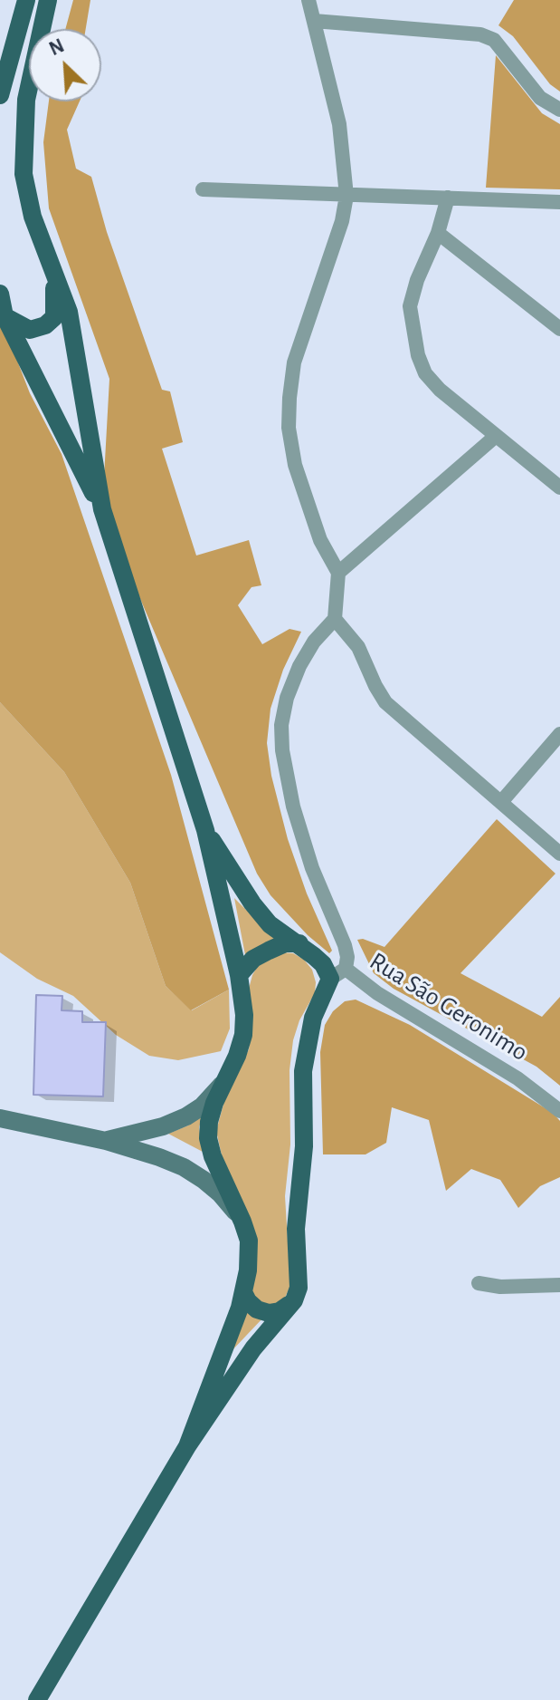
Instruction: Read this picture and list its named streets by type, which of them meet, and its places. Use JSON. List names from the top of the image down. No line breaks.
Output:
{"streets":{"street":["Rua São Geronimo"]},"north":"top left"}
